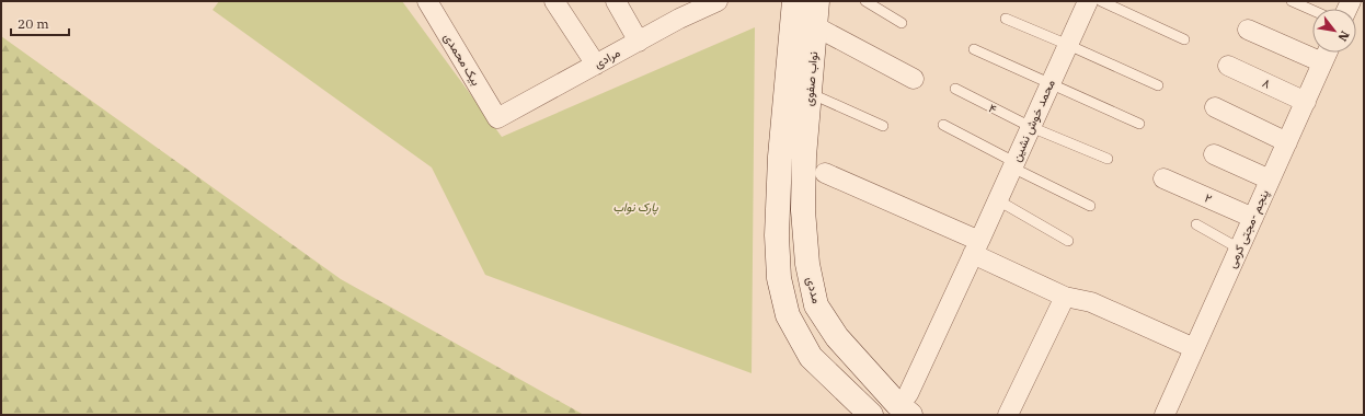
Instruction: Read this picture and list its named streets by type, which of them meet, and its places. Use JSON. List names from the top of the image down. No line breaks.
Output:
{"streets":{"street":["مرادی","بیک محمدی","نواب صفوی","۸","محمد خوش نشین","۲","پنجم -مجتی کرمی","مددی"],"lane":["۴"]},"crossings":[["مرادی","بیک محمدی"],["نواب صفوی","مددی"],["۸","پنجم -مجتی کرمی"],["۴","محمد خوش نشین"],["محمد خوش نشین","مددی"],["۲","پنجم -مجتی کرمی"]],"parks":["پارک نواب"],"scale_bar":"20 m","north":"bottom right"}
